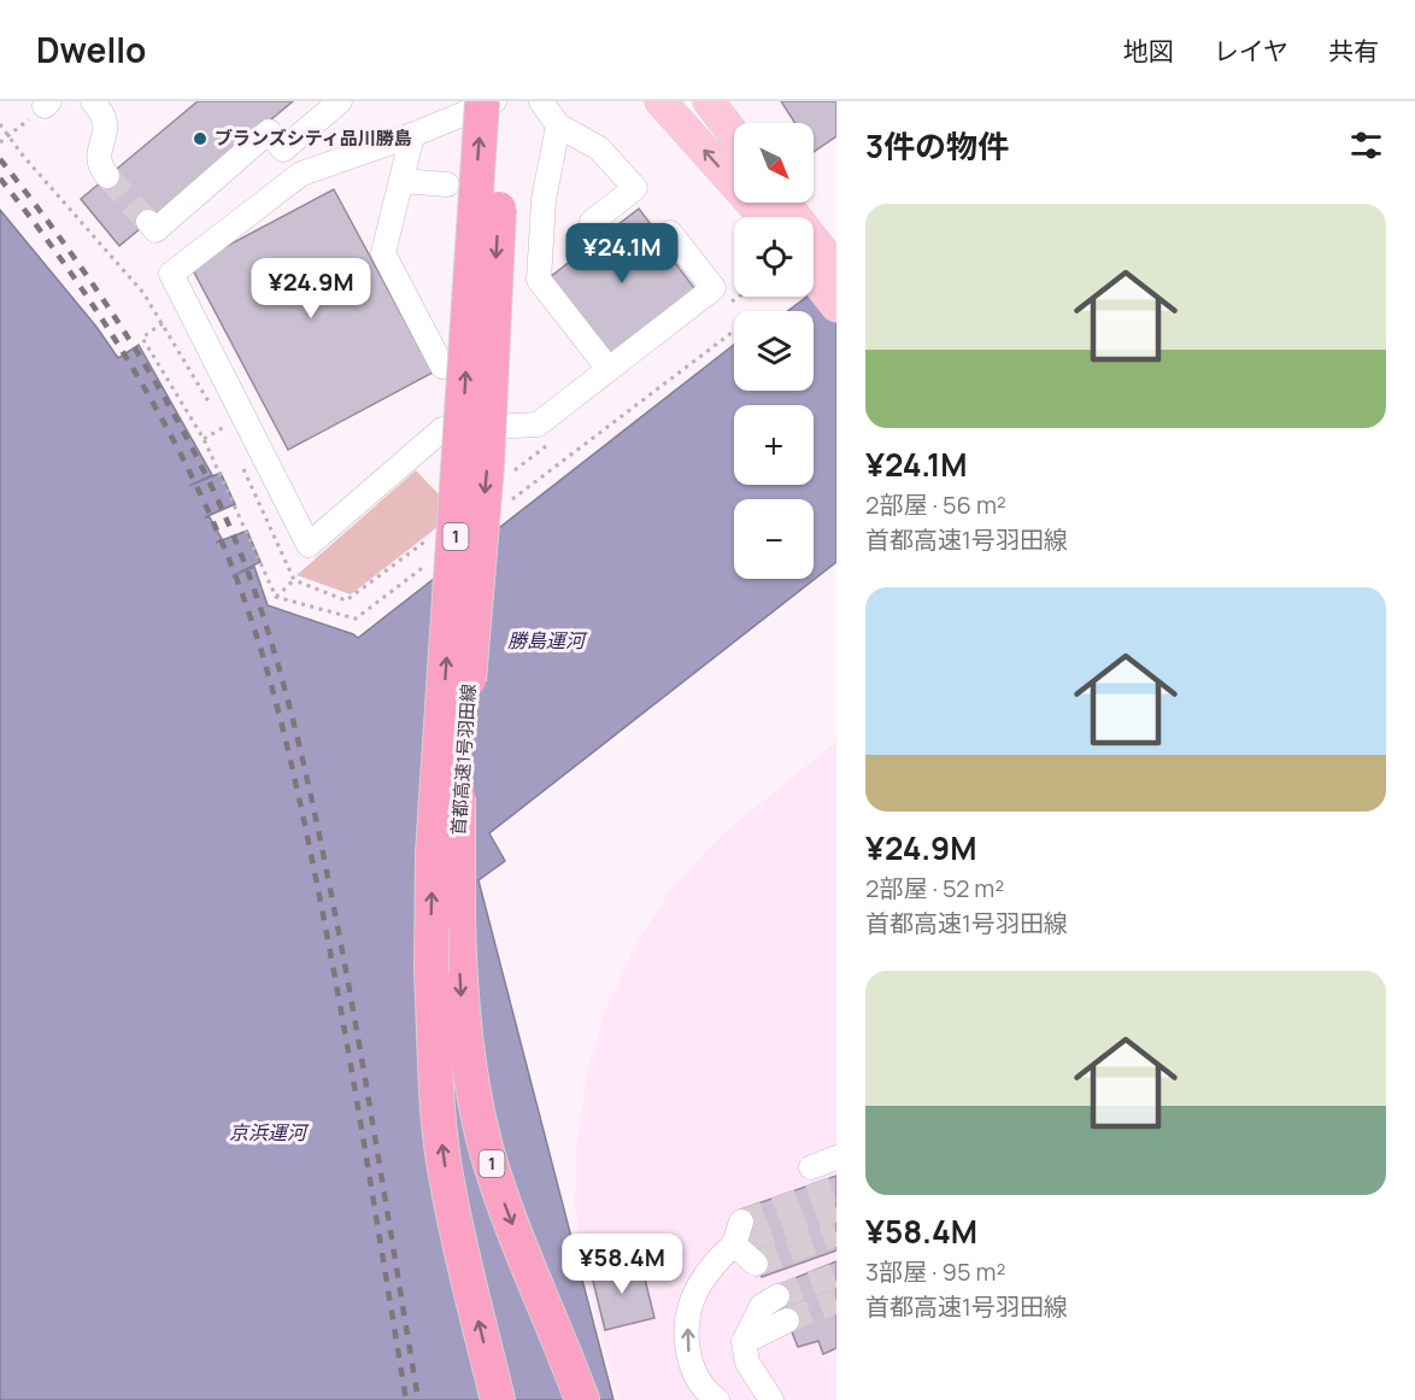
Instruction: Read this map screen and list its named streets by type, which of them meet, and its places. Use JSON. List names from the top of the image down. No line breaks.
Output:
{"streets":{"highway":["1","首都高速1号羽田線"]},"water":["勝島運河","京浜運河"],"places":["ブランズシティ品川勝島"],"north":"bottom right","page":{"header":"Dwello","nav":["地図","レイヤ","共有"],"heading":"3件の物件","map_buttons":["+","−"],"list":[{"name":"¥24.1M","note":"2部屋 · 56 m² · 首都高速1号羽田線"},{"name":"¥24.9M","note":"2部屋 · 52 m² · 首都高速1号羽田線"},{"name":"¥58.4M","note":"3部屋 · 95 m² · 首都高速1号羽田線"}],"price":["¥24.1M","¥24.9M","¥58.4M"]}}
